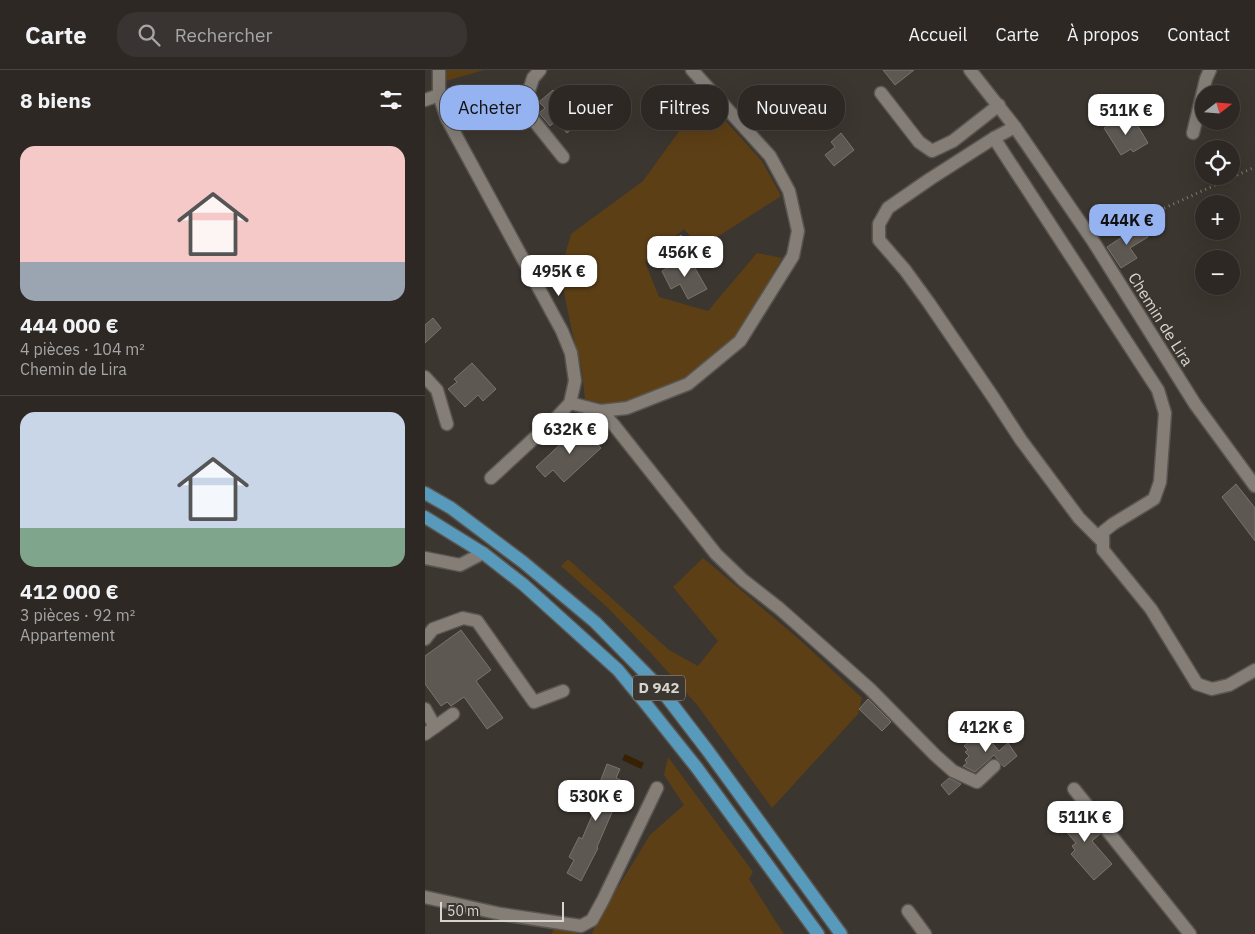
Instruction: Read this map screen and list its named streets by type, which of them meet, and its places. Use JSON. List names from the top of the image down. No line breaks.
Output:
{"streets":{"main road":["D 942"],"street":["Chemin de Lira"]},"scale_bar":"50 m","north":"right","page":{"header":"Carte","search":"Rechercher","nav":["Accueil","Carte","À propos","Contact"],"heading":"8 biens","map_buttons":["+","−"],"chip":["Acheter","Louer","Filtres","Nouveau"],"price":["511K €","444K €","456K €","495K €","632K €","412K €","530K €","511K €"],"list":[{"name":"444 000 €","note":"4 pièces · 104 m² · Chemin de Lira"},{"name":"412 000 €","note":"3 pièces · 92 m² · Appartement"}],"scale":"50 m"}}
